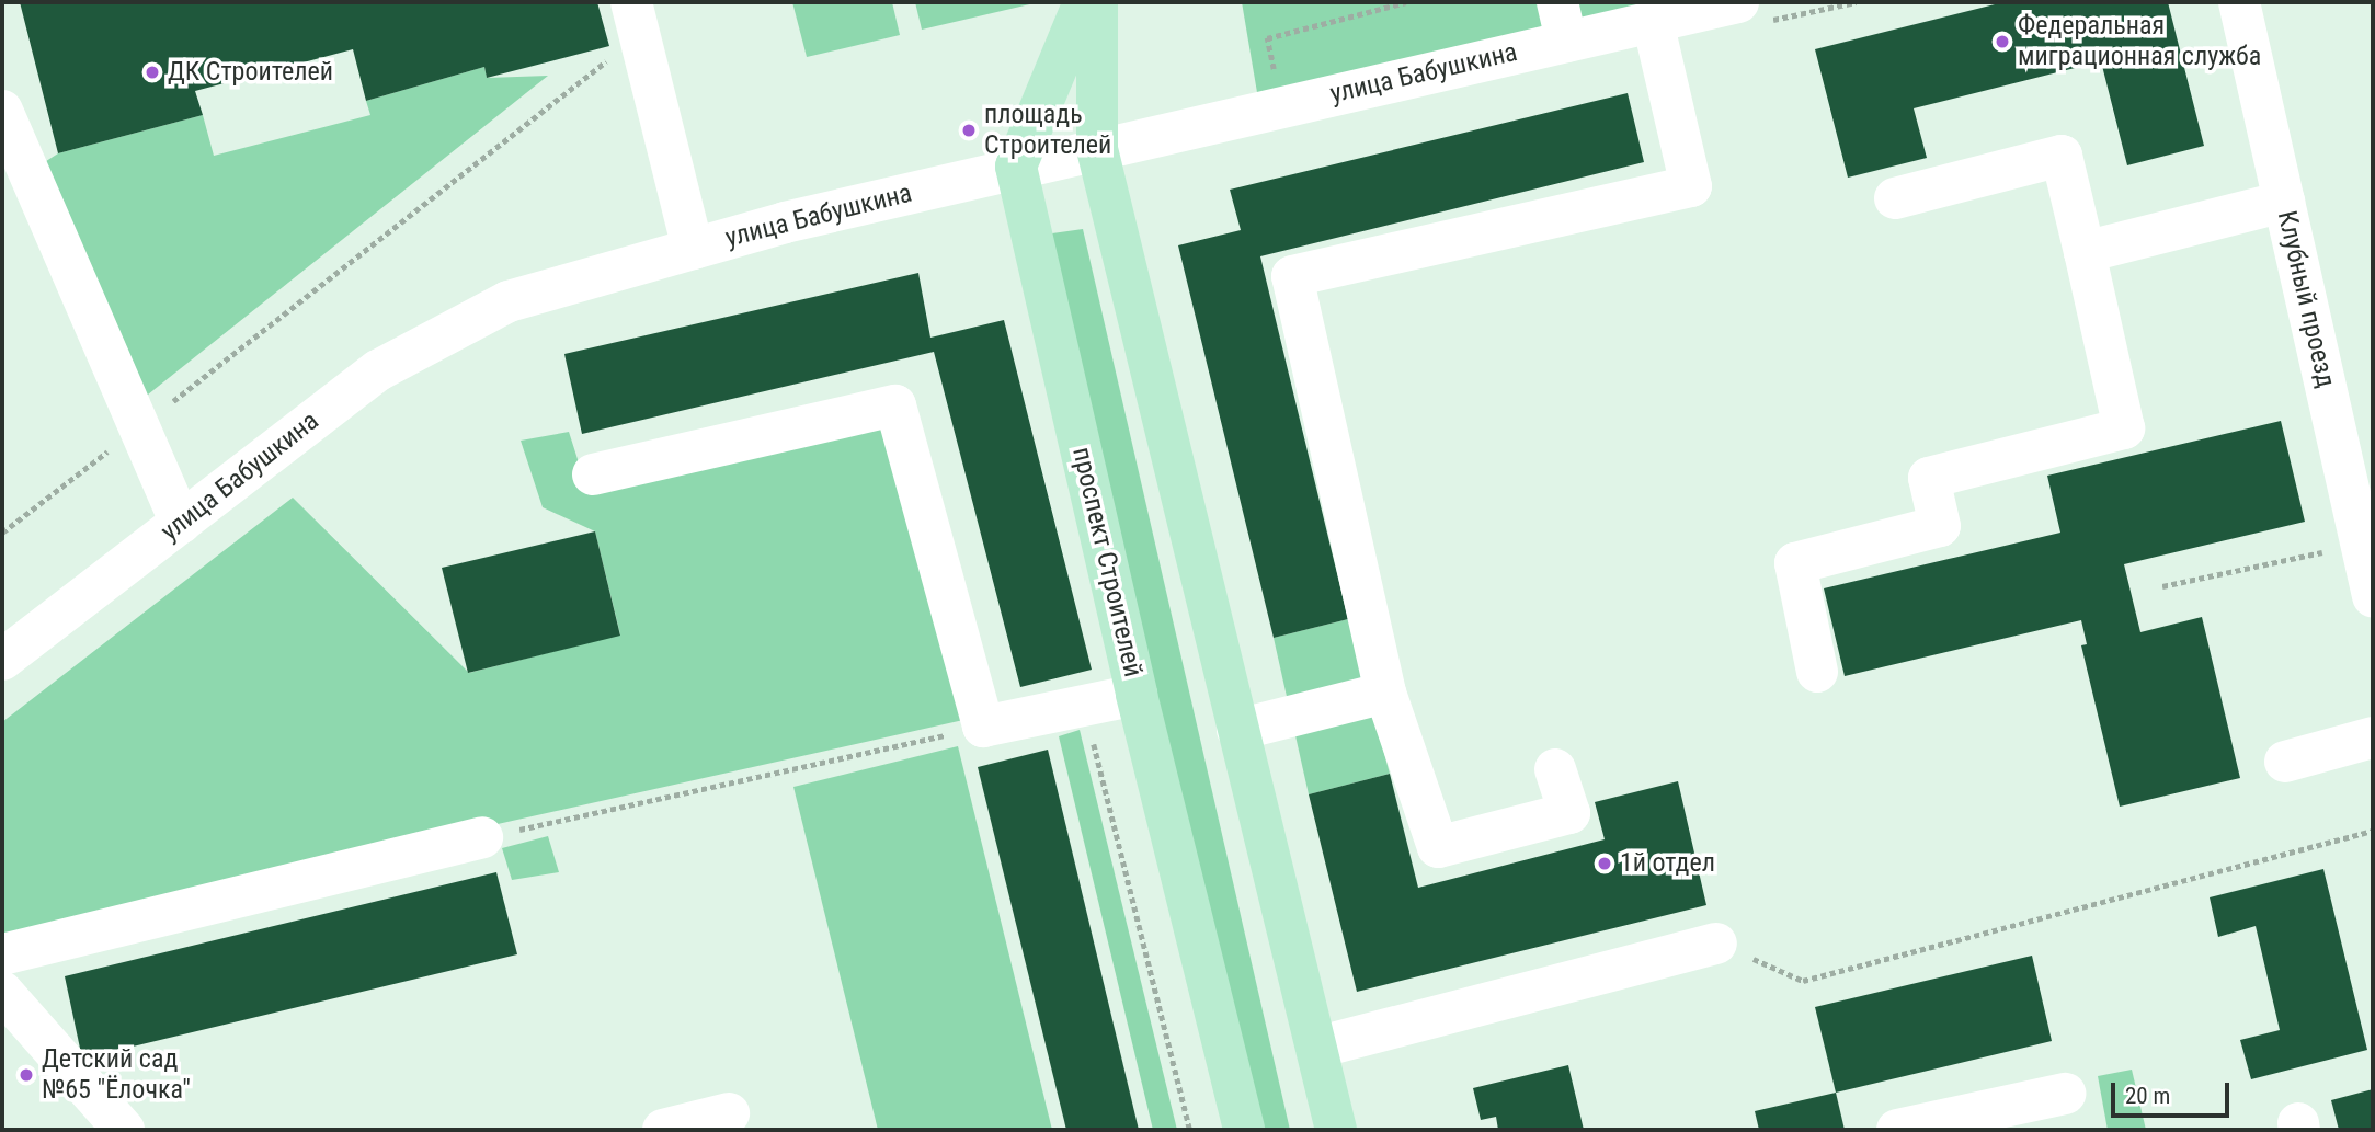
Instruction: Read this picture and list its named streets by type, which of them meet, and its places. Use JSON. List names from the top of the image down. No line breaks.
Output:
{"streets":{"main road":["проспект Строителей"],"street":["улица Бабушкина","Клубный проезд"]},"crossings":[["улица Бабушкина","проспект Строителей"]],"places":["Федеральная миграционная служба","ДК Строителей","площадь Строителей","1й отдел","Детский сад №65 \"Ёлочка\""],"scale_bar":"20 m"}
